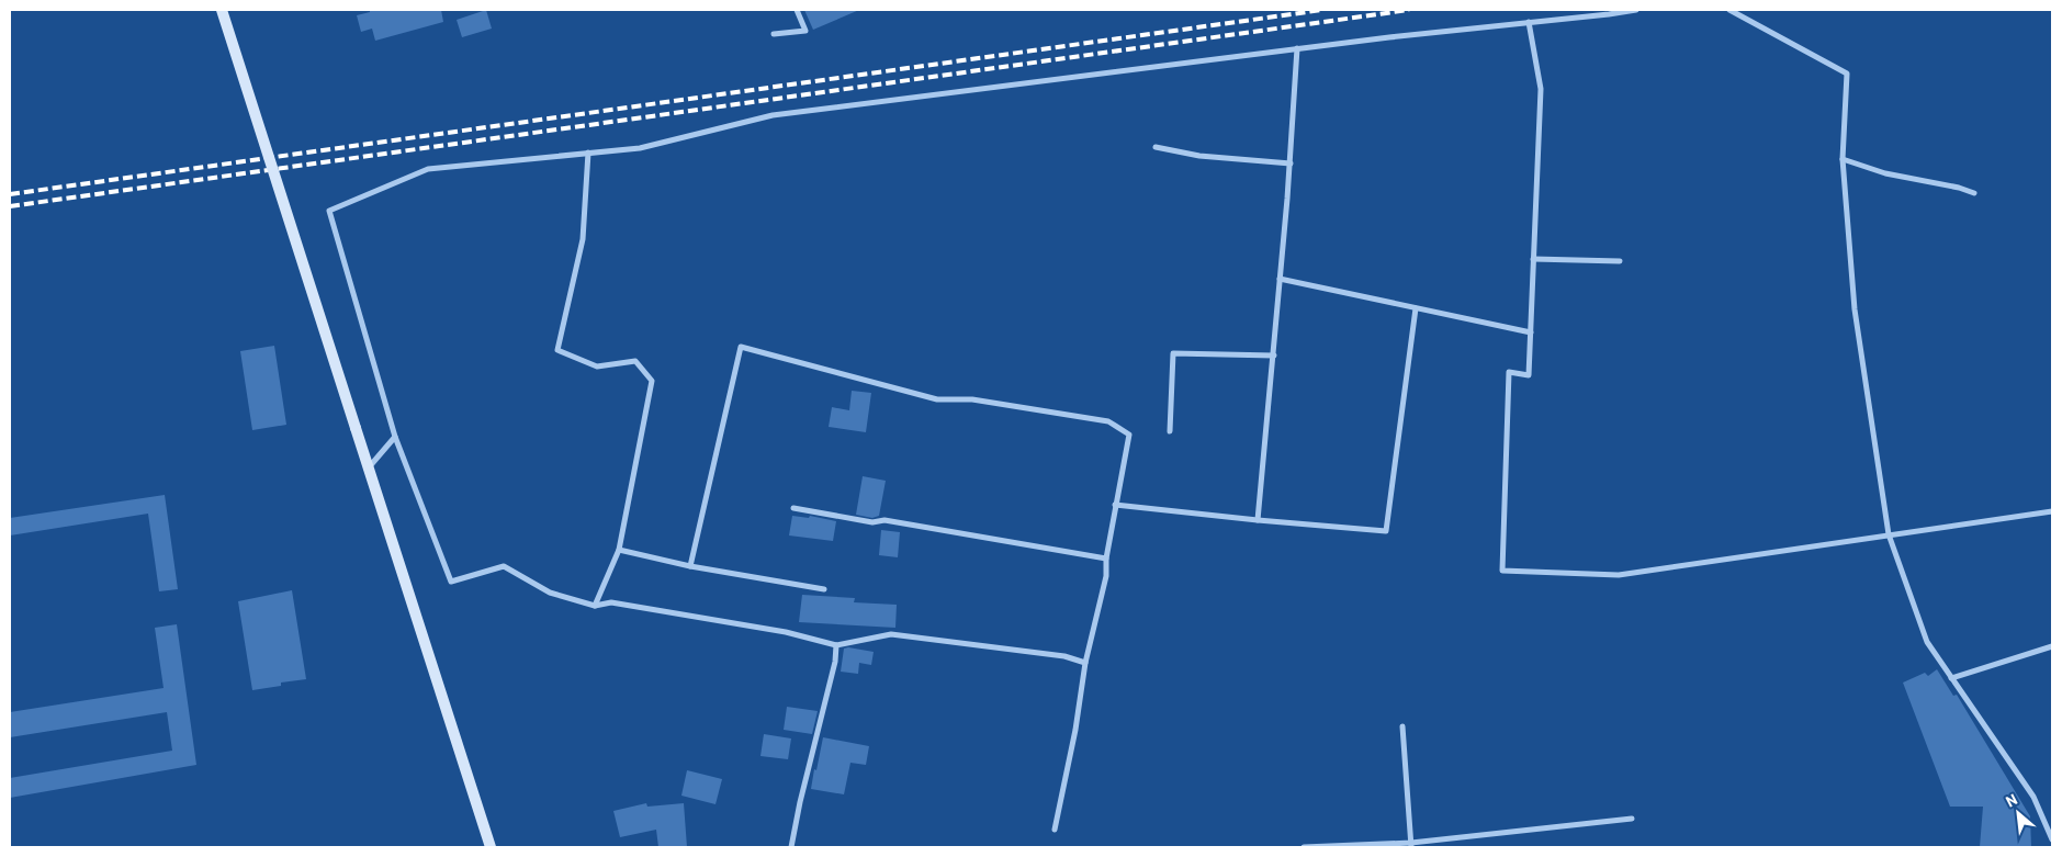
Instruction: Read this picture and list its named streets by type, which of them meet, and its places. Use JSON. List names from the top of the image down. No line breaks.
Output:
{"north":"top left"}
